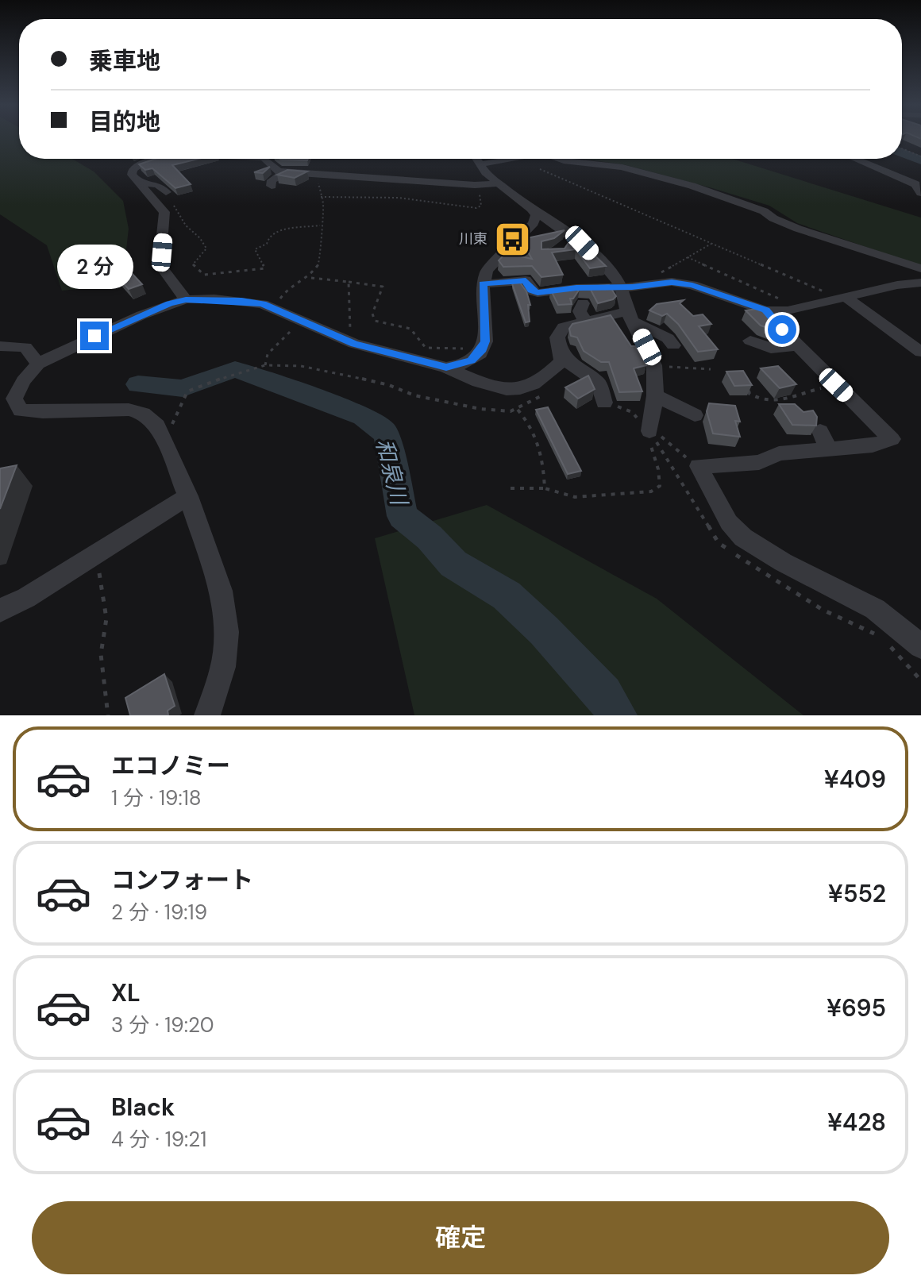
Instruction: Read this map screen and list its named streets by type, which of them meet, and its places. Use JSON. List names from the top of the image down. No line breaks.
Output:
{"water":["和泉川"],"places":{"bus stop":["川東"]},"page":{"banner":["乗車地","目的地"],"bubble":"2 分","list":[{"name":"エコノミー","note":"1 分 · 19:18","value":"¥409"},{"name":"コンフォート","note":"2 分 · 19:19","value":"¥552"},{"name":"XL","note":"3 分 · 19:20","value":"¥695"},{"name":"Black","note":"4 分 · 19:21","value":"¥428"}],"buttons":"確定"}}
